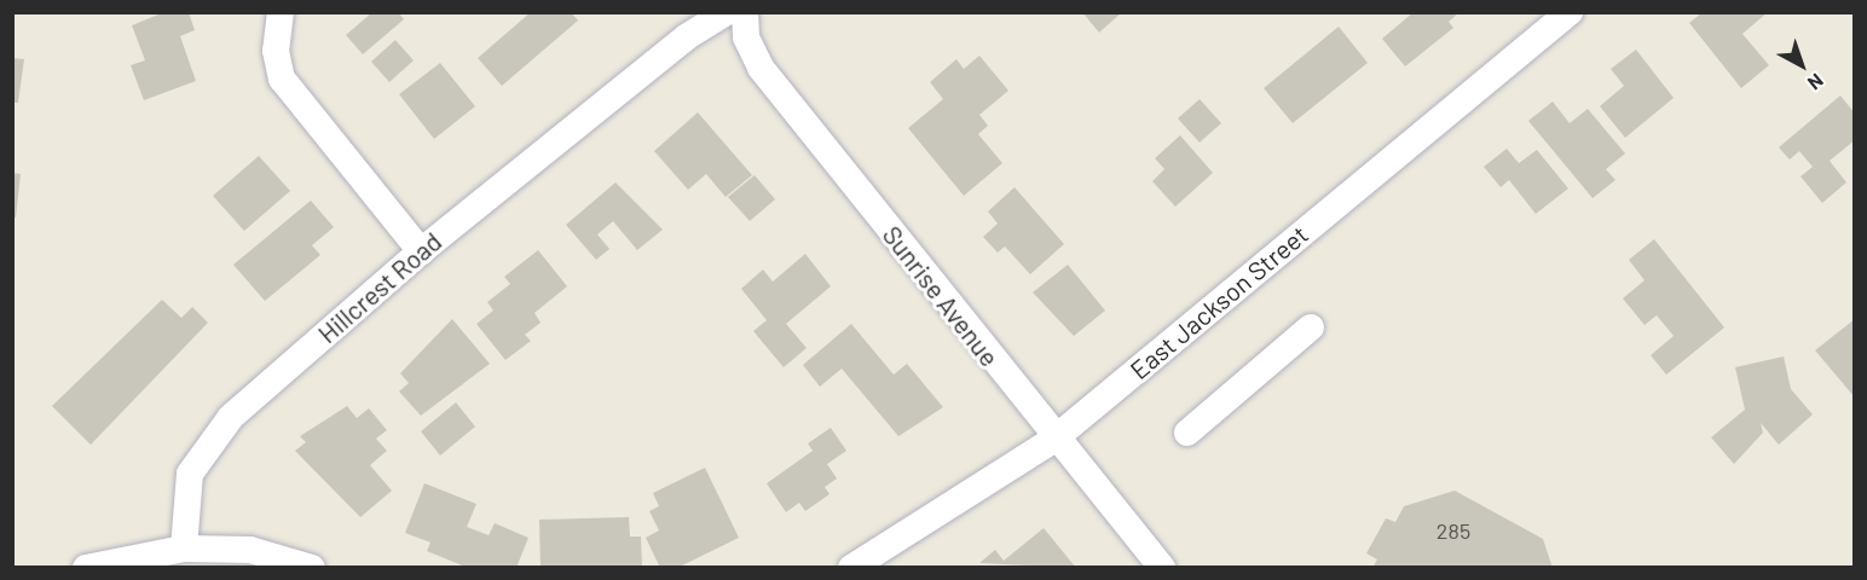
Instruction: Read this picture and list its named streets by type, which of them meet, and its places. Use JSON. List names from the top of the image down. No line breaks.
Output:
{"streets":{"street":["Hillcrest Road","Sunrise Avenue","East Jackson Street"]},"crossings":[["Sunrise Avenue","East Jackson Street"]],"house_numbers":["285"],"north":"bottom right"}
